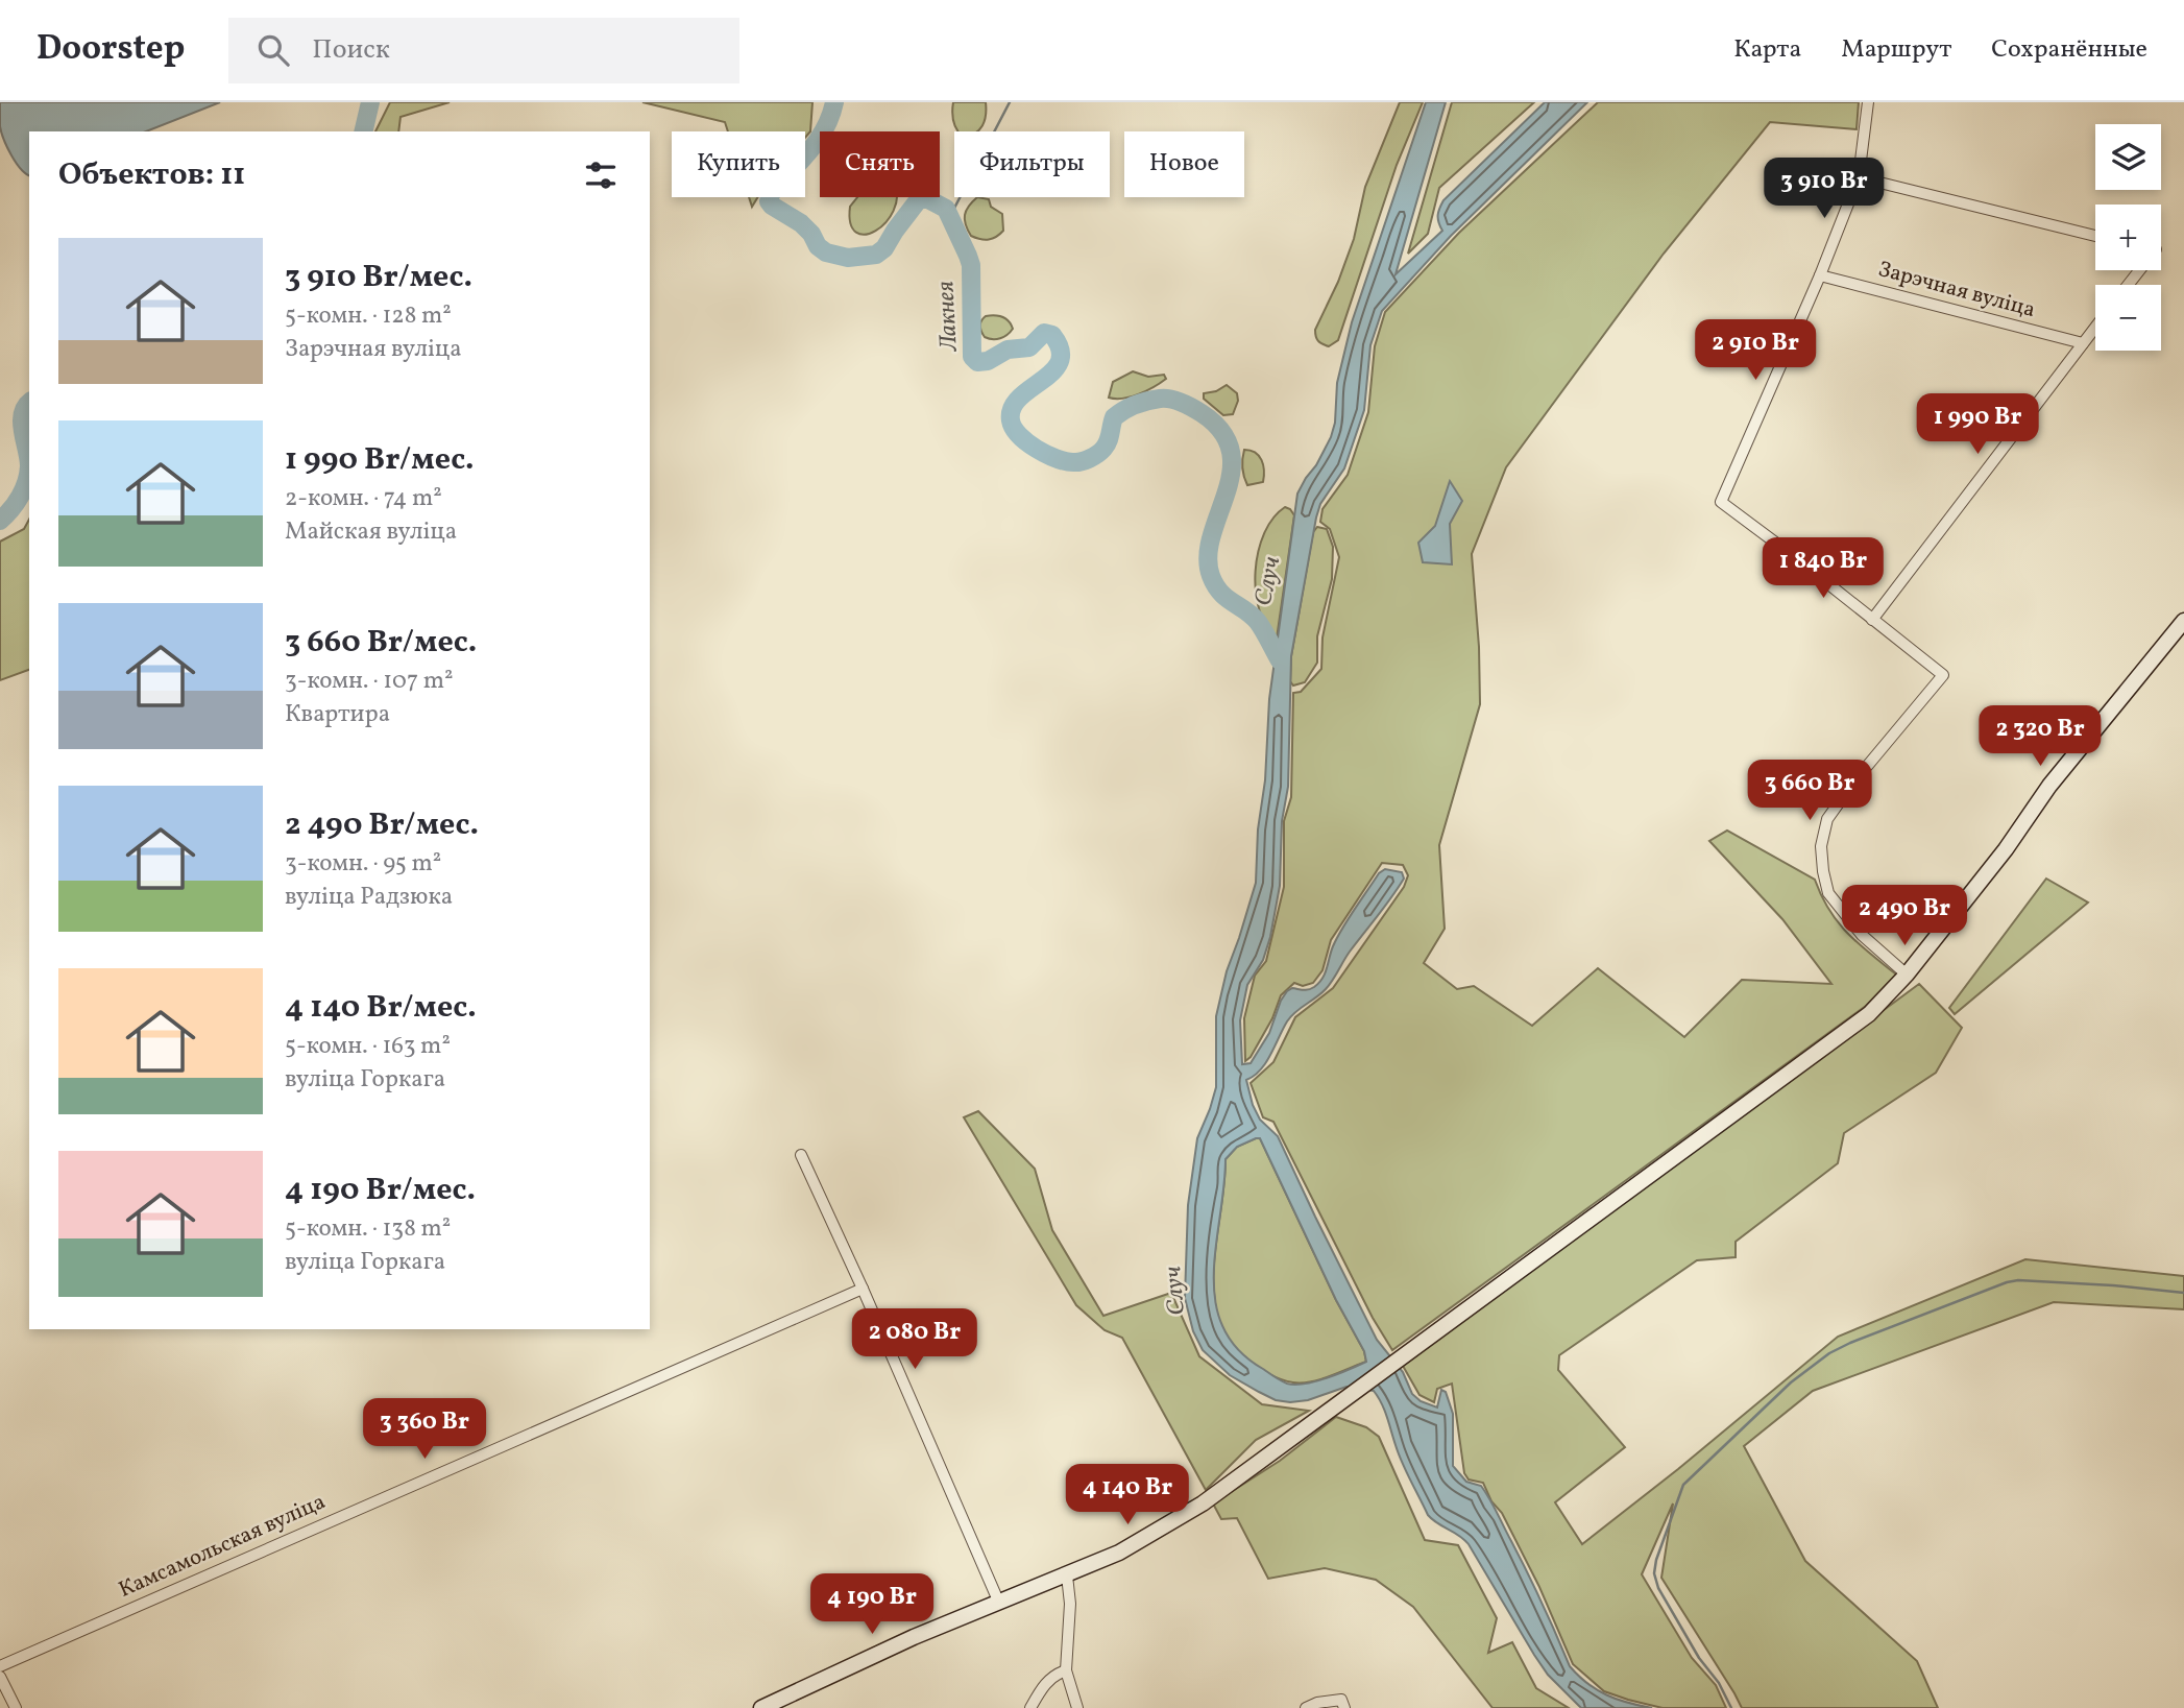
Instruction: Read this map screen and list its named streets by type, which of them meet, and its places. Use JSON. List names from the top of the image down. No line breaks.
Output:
{"streets":{"street":["Зарэчная вуліца","Камсамольская вуліца"]},"water":["Лакнея","Случ"],"page":{"header":"Doorstep","search":"Поиск","nav":["Карта","Маршрут","Сохранённые"],"map_buttons":["+","−"],"chip":["Купить","Снять","Фильтры","Новое"],"heading":"Объектов: 11","price":["3 910 Br","2 910 Br","1 990 Br","1 840 Br","2 320 Br","3 660 Br","2 490 Br","2 080 Br","3 360 Br","4 140 Br","4 190 Br"],"list":[{"name":"3 910 Br/мес.","note":"5-комн. · 128 m² · Зарэчная вуліца"},{"name":"1 990 Br/мес.","note":"2-комн. · 74 m² · Майская вуліца"},{"name":"3 660 Br/мес.","note":"3-комн. · 107 m² · Квартира"},{"name":"2 490 Br/мес.","note":"3-комн. · 95 m² · вуліца Радзюка"},{"name":"4 140 Br/мес.","note":"5-комн. · 163 m² · вуліца Горкага"},{"name":"4 190 Br/мес.","note":"5-комн. · 138 m² · вуліца Горкага"}]}}
